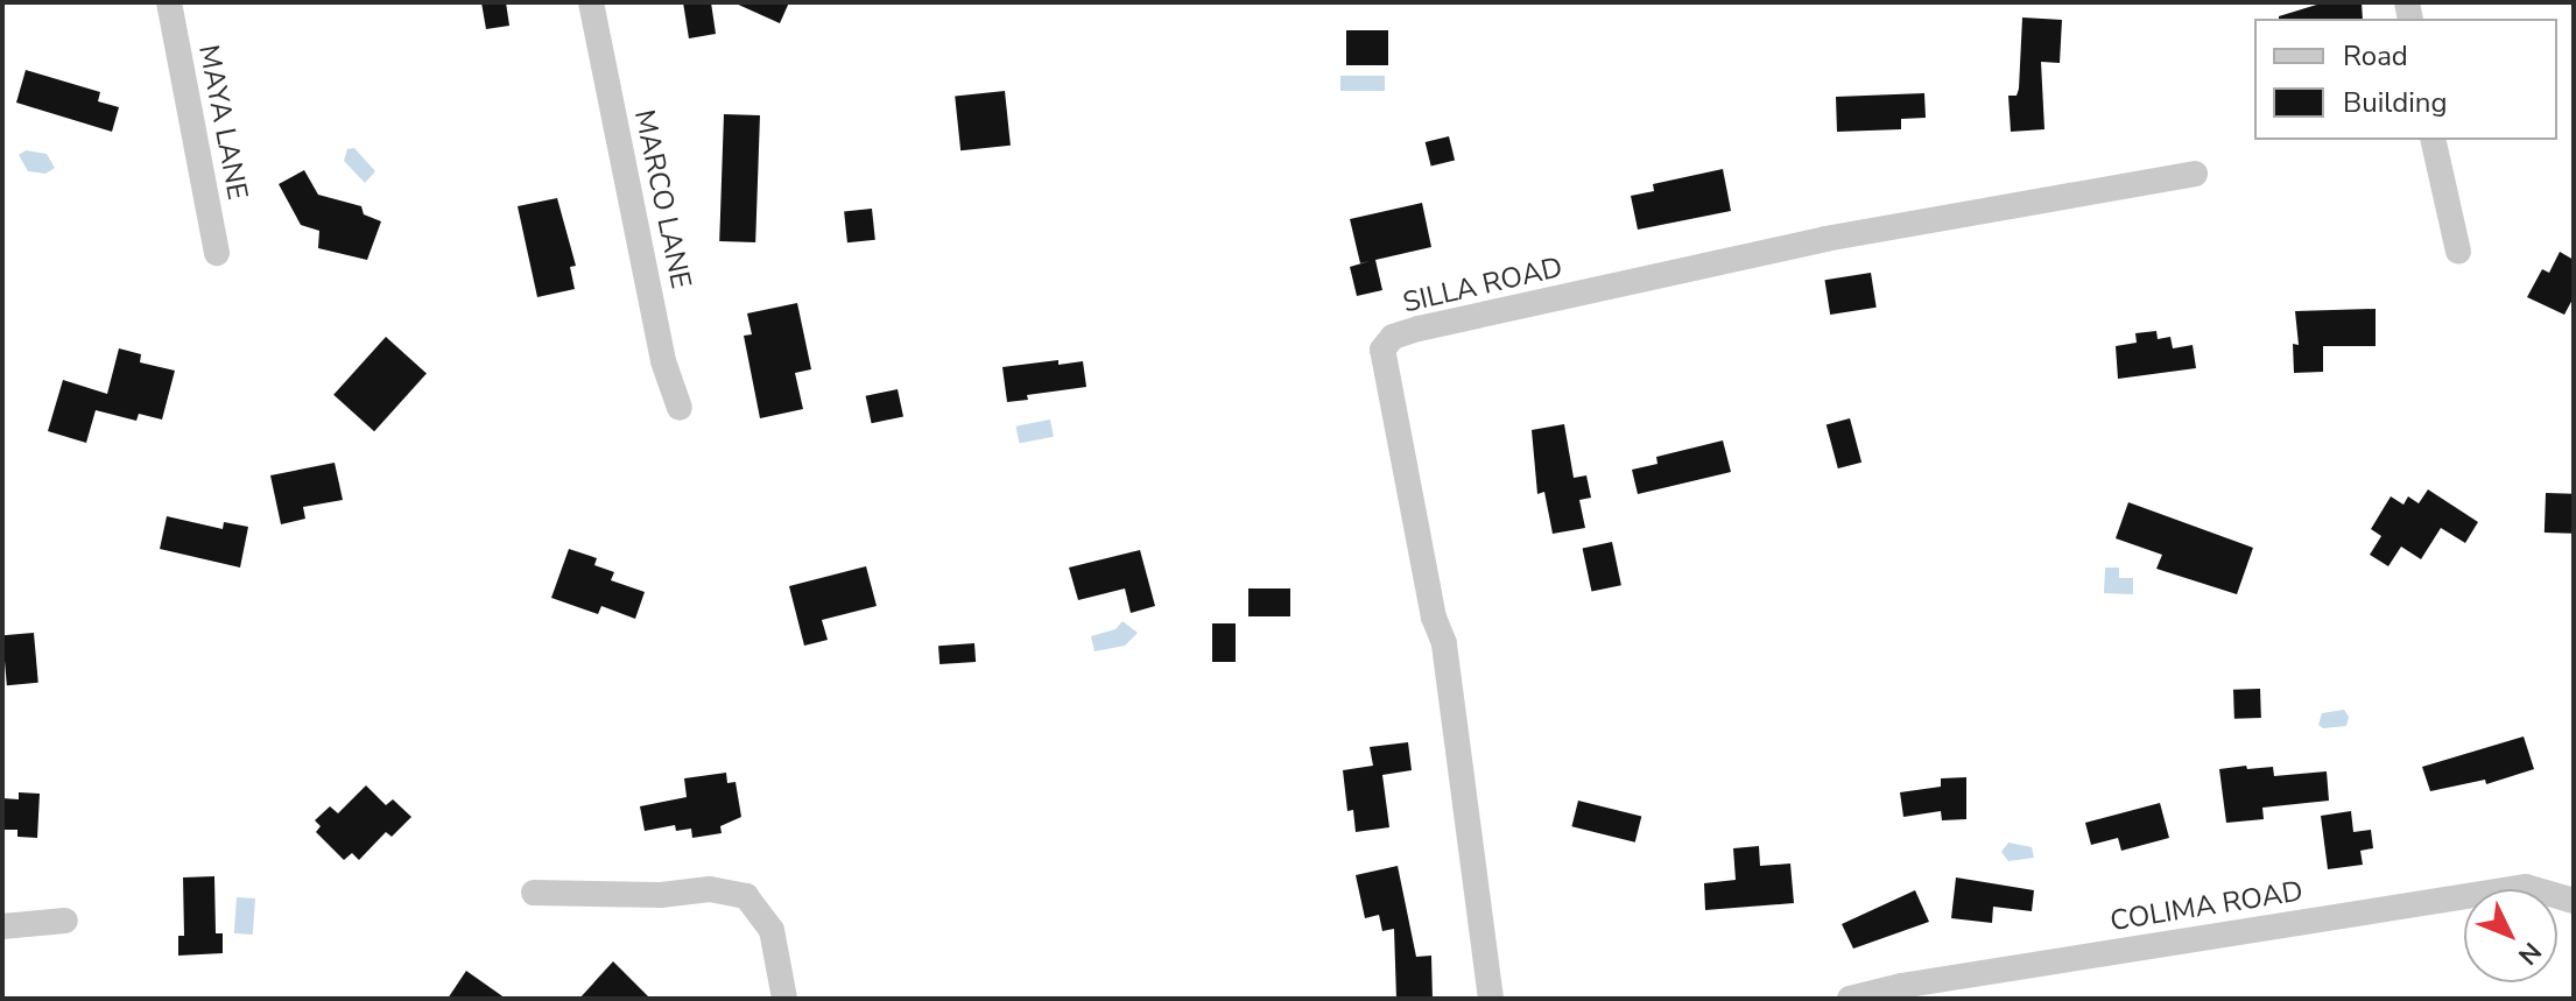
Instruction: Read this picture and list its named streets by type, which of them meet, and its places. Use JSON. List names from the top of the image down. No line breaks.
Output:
{"streets":{"street":["MAYA LANE","MARCO LANE","SILLA ROAD","COLIMA ROAD"]},"legend":["Road","Building"],"north":"bottom right"}
